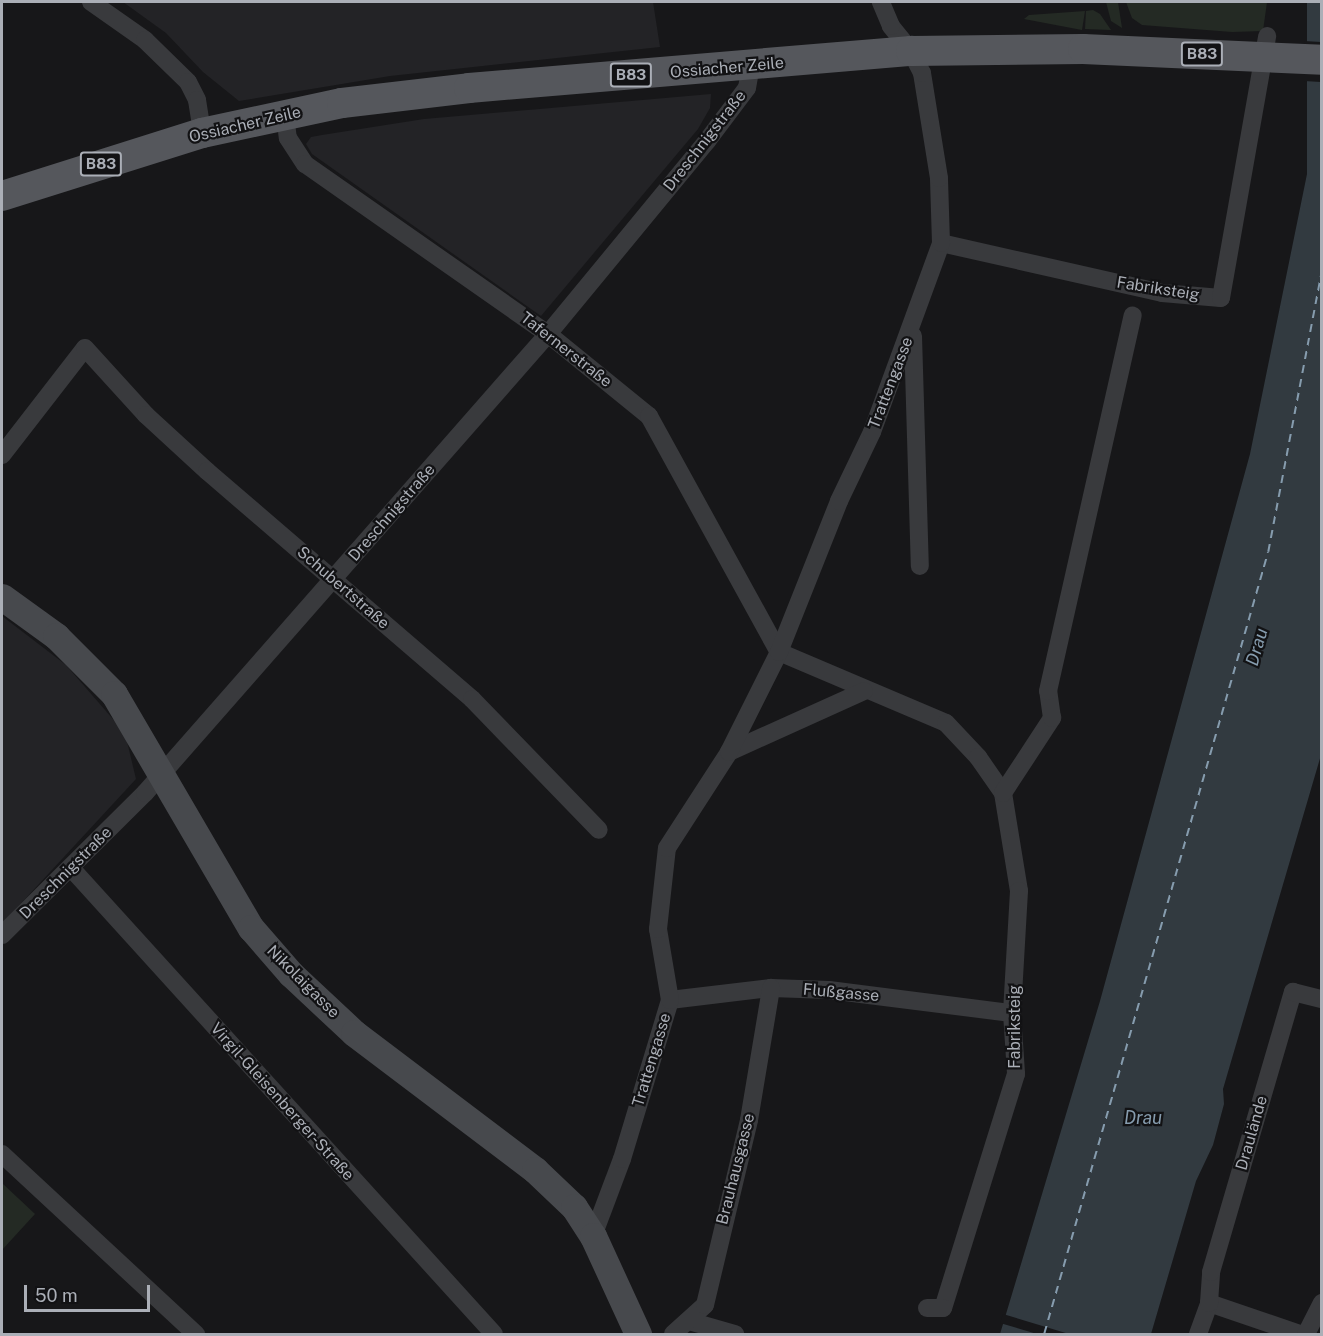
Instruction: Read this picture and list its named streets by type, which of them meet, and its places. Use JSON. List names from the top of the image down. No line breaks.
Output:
{"streets":{"main road":["B83","Ossiacher Zeile"],"street":["Dreschnigstraße","Fabriksteig","Tafernerstraße","Trattengasse","Schubertstraße","Nikolaigasse","Flußgasse","Virgil-Gleisenberger-Straße","Draulände","Brauhausgasse"]},"crossings":[["Ossiacher Zeile","Dreschnigstraße"],["Ossiacher Zeile","Tafernerstraße"],["Ossiacher Zeile","Trattengasse"],["Dreschnigstraße","Tafernerstraße"],["Dreschnigstraße","Schubertstraße"],["Dreschnigstraße","Nikolaigasse"],["Dreschnigstraße","Virgil-Gleisenberger-Straße"],["Fabriksteig","Tafernerstraße"],["Fabriksteig","Trattengasse"],["Fabriksteig","Flußgasse"],["Tafernerstraße","Trattengasse"],["Trattengasse","Nikolaigasse"],["Trattengasse","Flußgasse"],["Flußgasse","Brauhausgasse"]],"water":["Drau"],"scale_bar":"50 m"}
